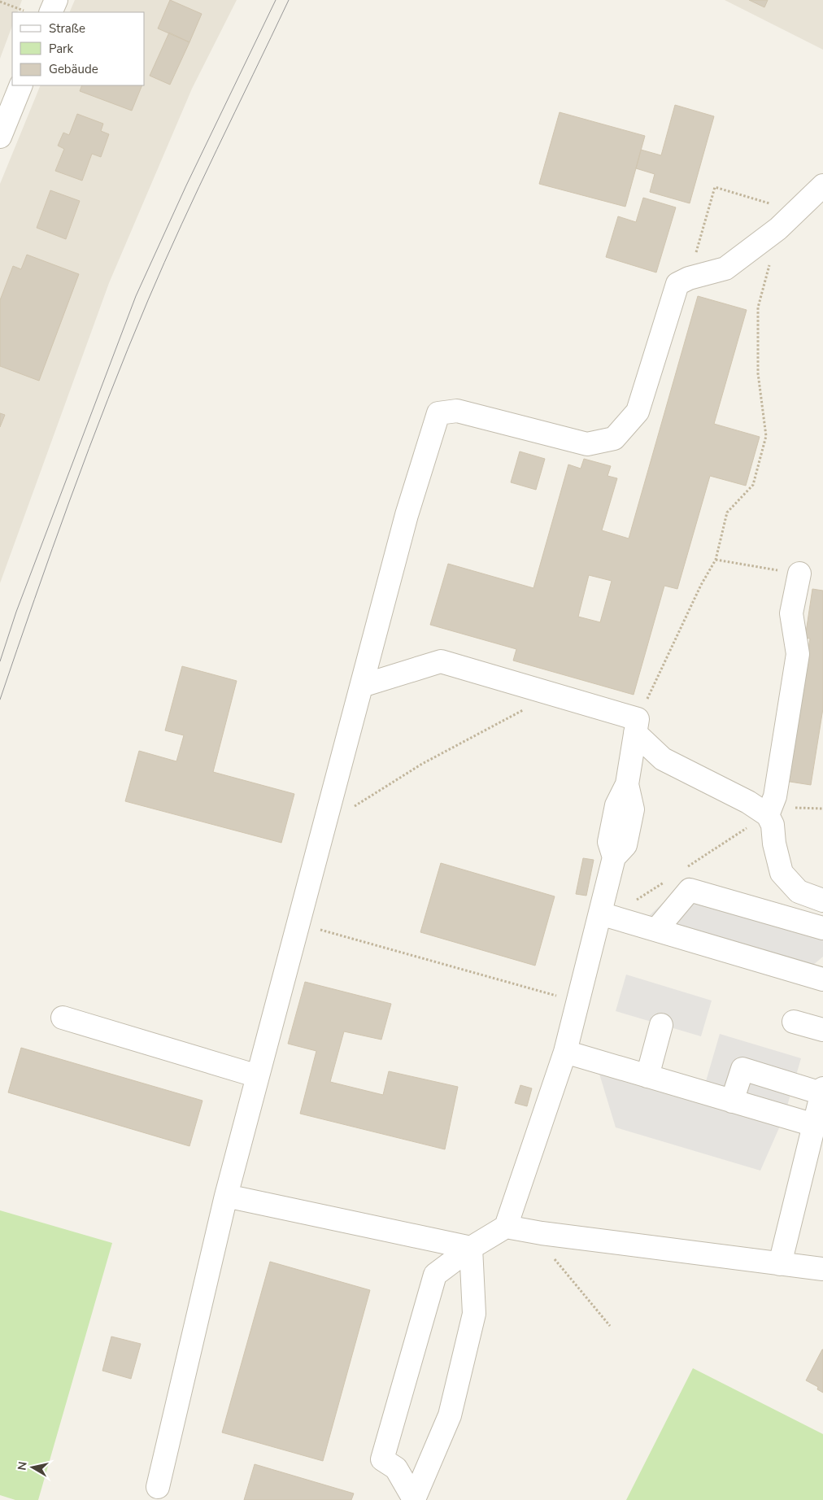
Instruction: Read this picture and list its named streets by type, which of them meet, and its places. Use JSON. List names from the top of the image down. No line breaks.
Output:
{"legend":["Straße","Park","Gebäude"],"north":"left"}
